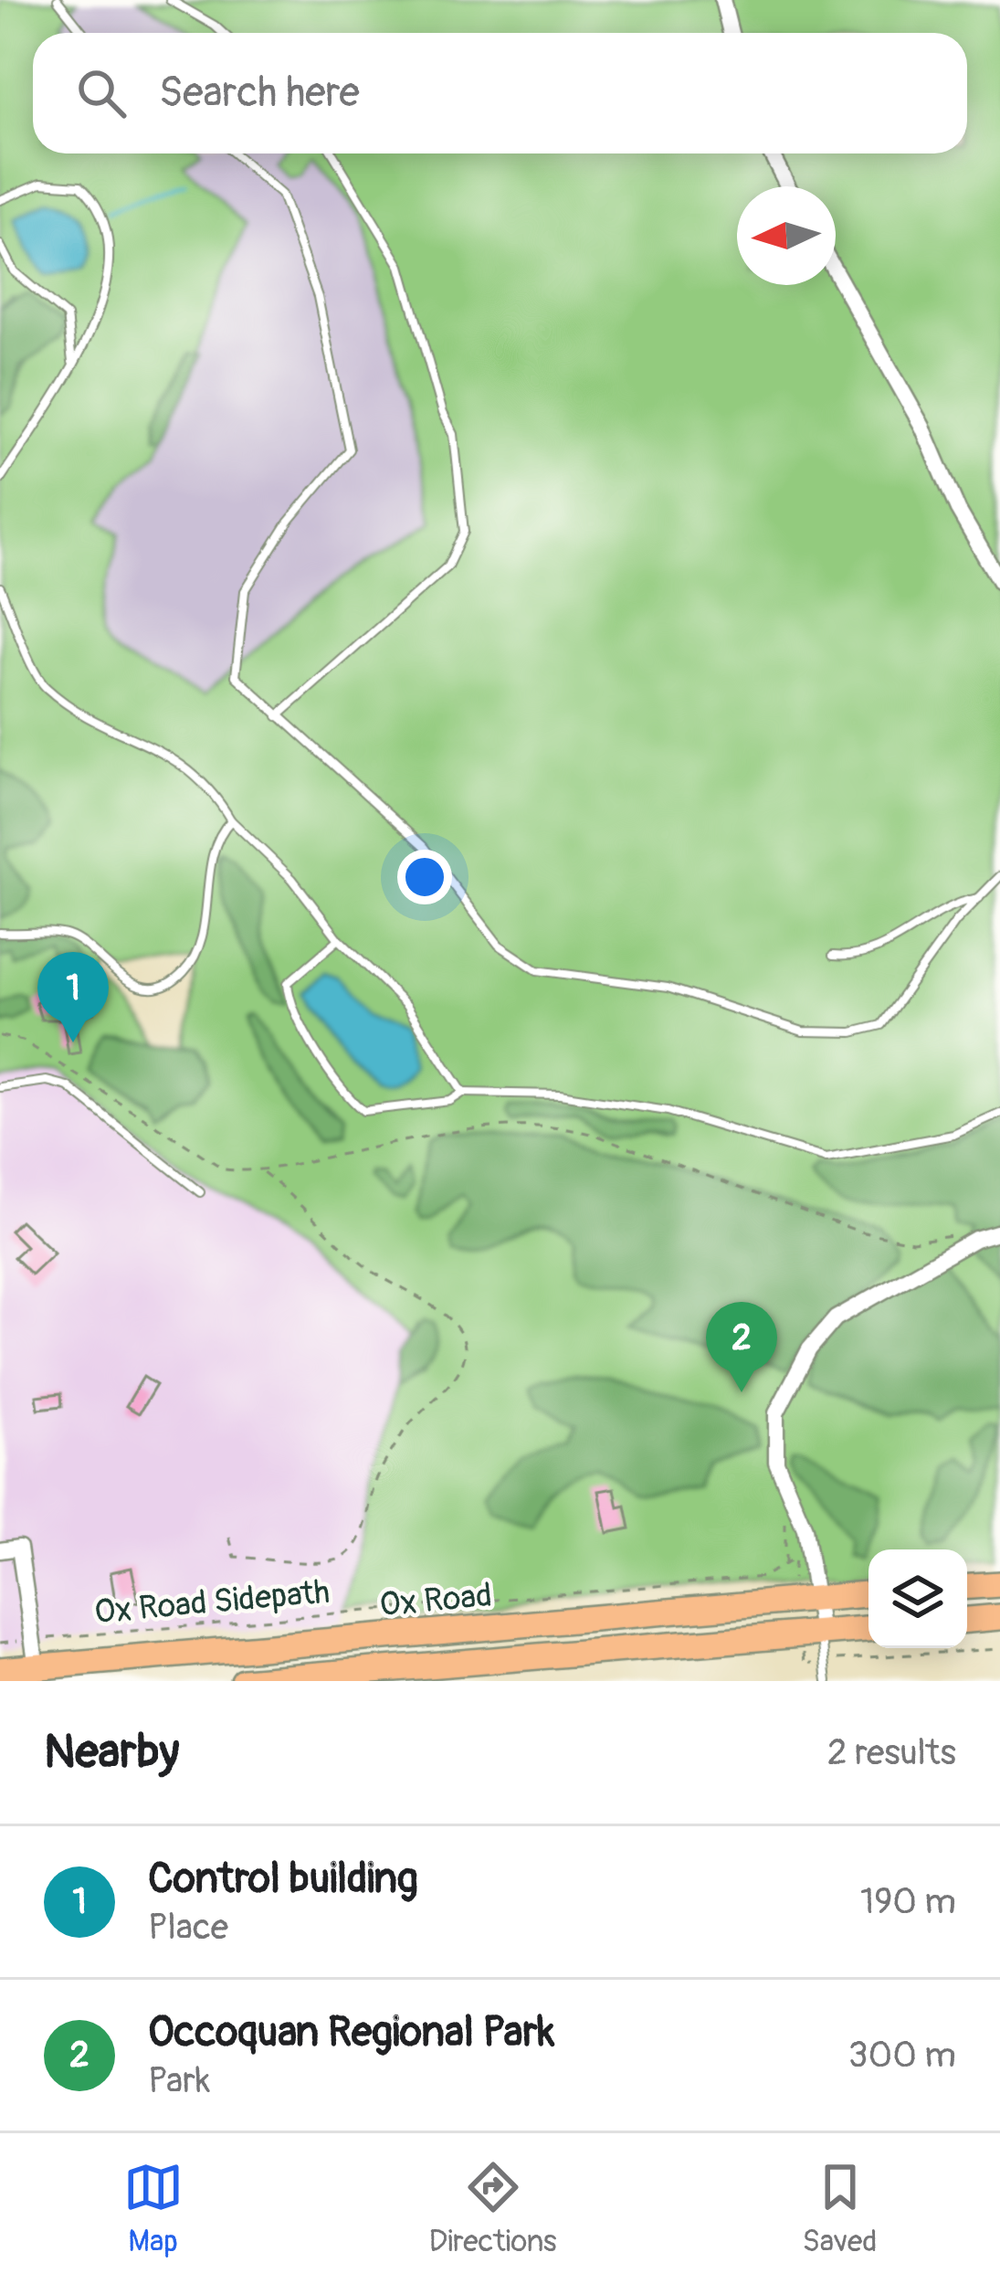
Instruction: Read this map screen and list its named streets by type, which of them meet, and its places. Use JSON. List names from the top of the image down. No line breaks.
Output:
{"streets":{"highway":["Ox Road"],"path":["Ox Road Sidepath"]},"north":"left","page":{"search":"Search here","pins":["1","2"],"heading":["Nearby","2 results"],"list":[{"mark":"1","name":"Control building","note":"Place","value":"190 m"},{"mark":"2","name":"Occoquan Regional Park","note":"Park","value":"300 m"}],"nav":["Map","Directions","Saved"]}}
